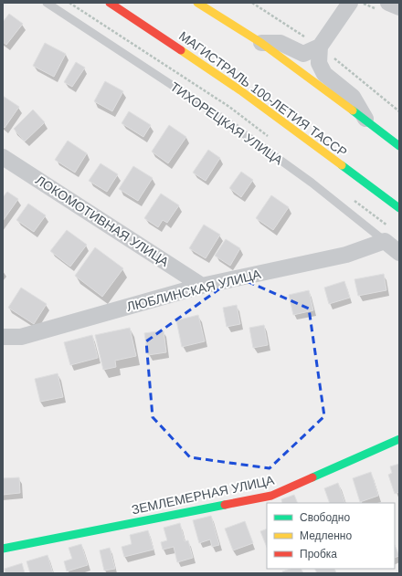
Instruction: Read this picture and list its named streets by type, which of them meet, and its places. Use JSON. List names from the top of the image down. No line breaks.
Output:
{"streets":{"main road":["МАГИСТРАЛЬ 100-ЛЕТИЯ ТАССР","ЗЕМЛЕМЕРНАЯ УЛИЦА"],"street":["ТИХОРЕЦКАЯ УЛИЦА","ЛОКОМОТИВНАЯ УЛИЦА","ЛЮБЛИНСКАЯ УЛИЦА"]},"crossings":[["ТИХОРЕЦКАЯ УЛИЦА","ЛЮБЛИНСКАЯ УЛИЦА"],["ЛОКОМОТИВНАЯ УЛИЦА","ЛЮБЛИНСКАЯ УЛИЦА"]],"legend":["Свободно","Медленно","Пробка"]}
